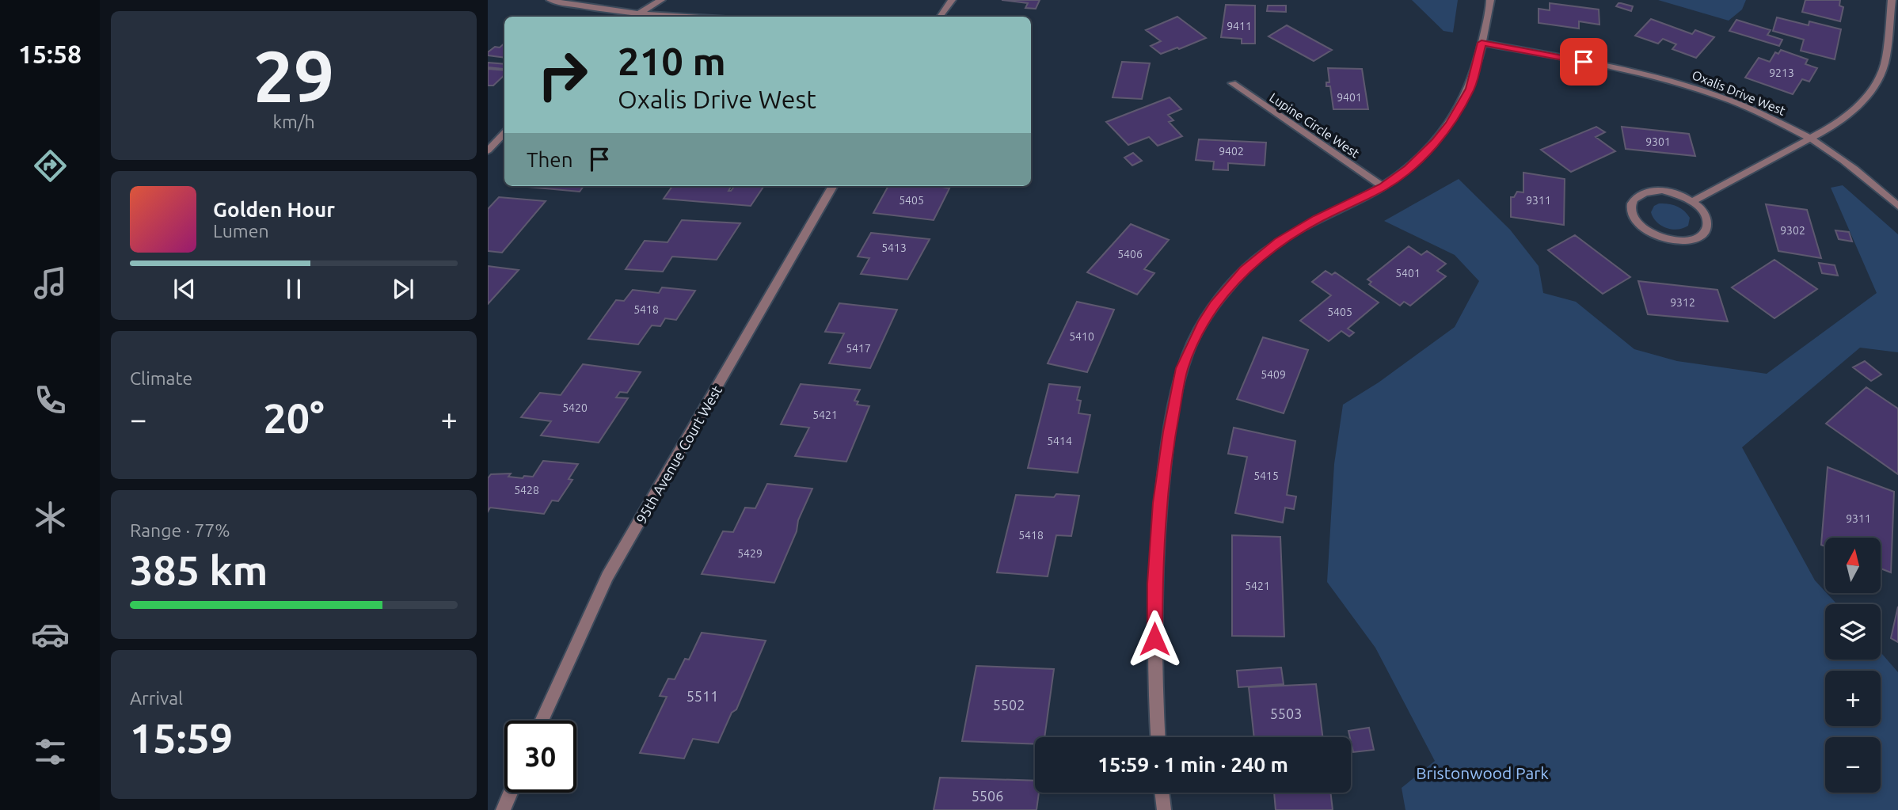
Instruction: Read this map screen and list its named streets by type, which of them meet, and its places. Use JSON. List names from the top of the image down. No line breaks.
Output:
{"streets":{"street":["Oxalis Drive West","Lupine Circle West","95th Avenue Court West"]},"parks":["Bristonwood Park"],"house_numbers":["9411","9213","9401","9301","9402","5405","9311","9302","5413","5406","5401","9312","5418","5405","5410","5417","5409","5420","5421","5414","5415","5428","9311","5418","5429","5421","5511","5502","5503","5506"],"north":"top","page":{"tabs":"15:58","tile":[["29","km/h"],"Climate",["Range · 77%","385 km"],["Arrival","15:59"]],"turn":["210 m","Oxalis Drive West"],"then":"Then","song":["Golden Hour","Lumen"],"heat":["−","20°","+"],"map_buttons":["+","−"],"limit":"30","trip":"15:59 · 1 min · 240 m"}}
